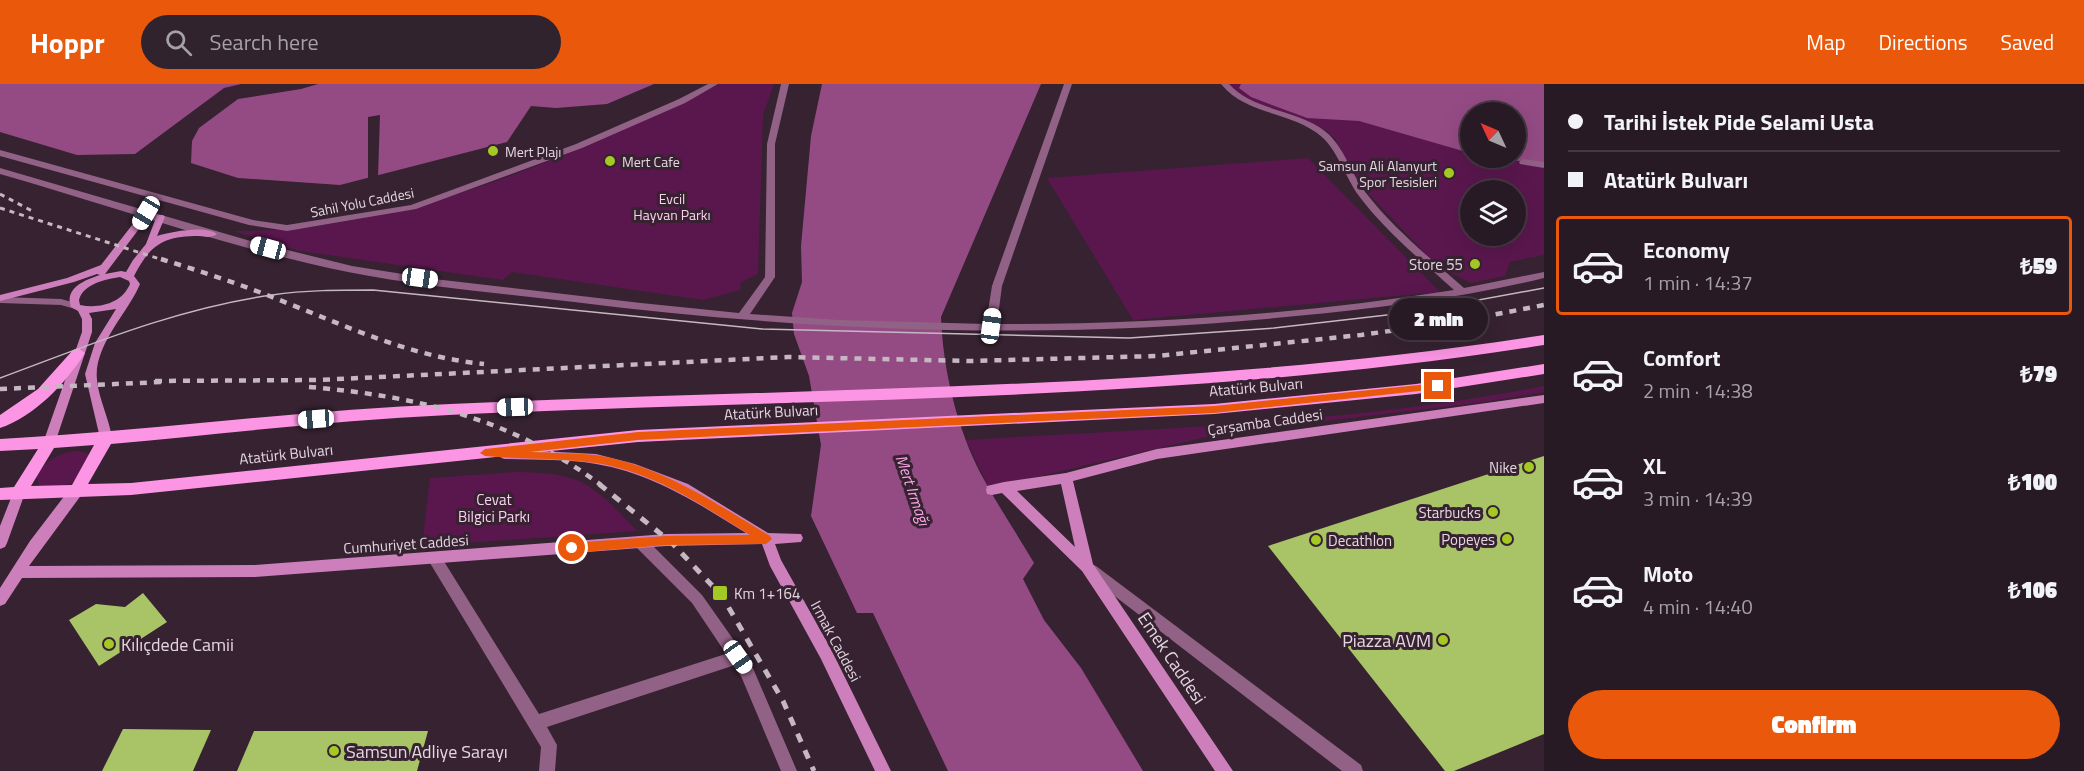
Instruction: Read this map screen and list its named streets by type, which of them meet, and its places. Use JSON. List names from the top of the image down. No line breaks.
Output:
{"streets":{"main road":["Atatürk Bulvarı","Çarşamba Caddesi","Cumhuriyet Caddesi","Irmak Caddesi","Emek Caddesi"],"street":["Sahil Yolu Caddesi"]},"crossings":[["Çarşamba Caddesi","Emek Caddesi"],["Cumhuriyet Caddesi","Irmak Caddesi"]],"water":["Mert Irmağı"],"parks":["Evcil Hayvan Parkı","Cevat Bilgici Parkı"],"places":{"other":["Mert Plajı","Mert Cafe","Samsun Ali Alanyurt Spor Tesisleri","Store 55","Nike","Starbucks","Popeyes","Decathlon","Piazza AVM","Kılıçdede Camii","Samsun Adliye Sarayı"],"transit":["Km 1+164"]},"north":"top left","page":{"header":"Hoppr","search":"Search here","nav":["Map","Directions","Saved"],"banner":["Tarihi İstek Pide Selami Usta","Atatürk Bulvarı"],"list":[{"name":"Economy","note":"1 min · 14:37","value":"₺59"},{"name":"Comfort","note":"2 min · 14:38","value":"₺79"},{"name":"XL","note":"3 min · 14:39","value":"₺100"},{"name":"Moto","note":"4 min · 14:40","value":"₺106"}],"bubble":"2 min","buttons":"Confirm"}}
